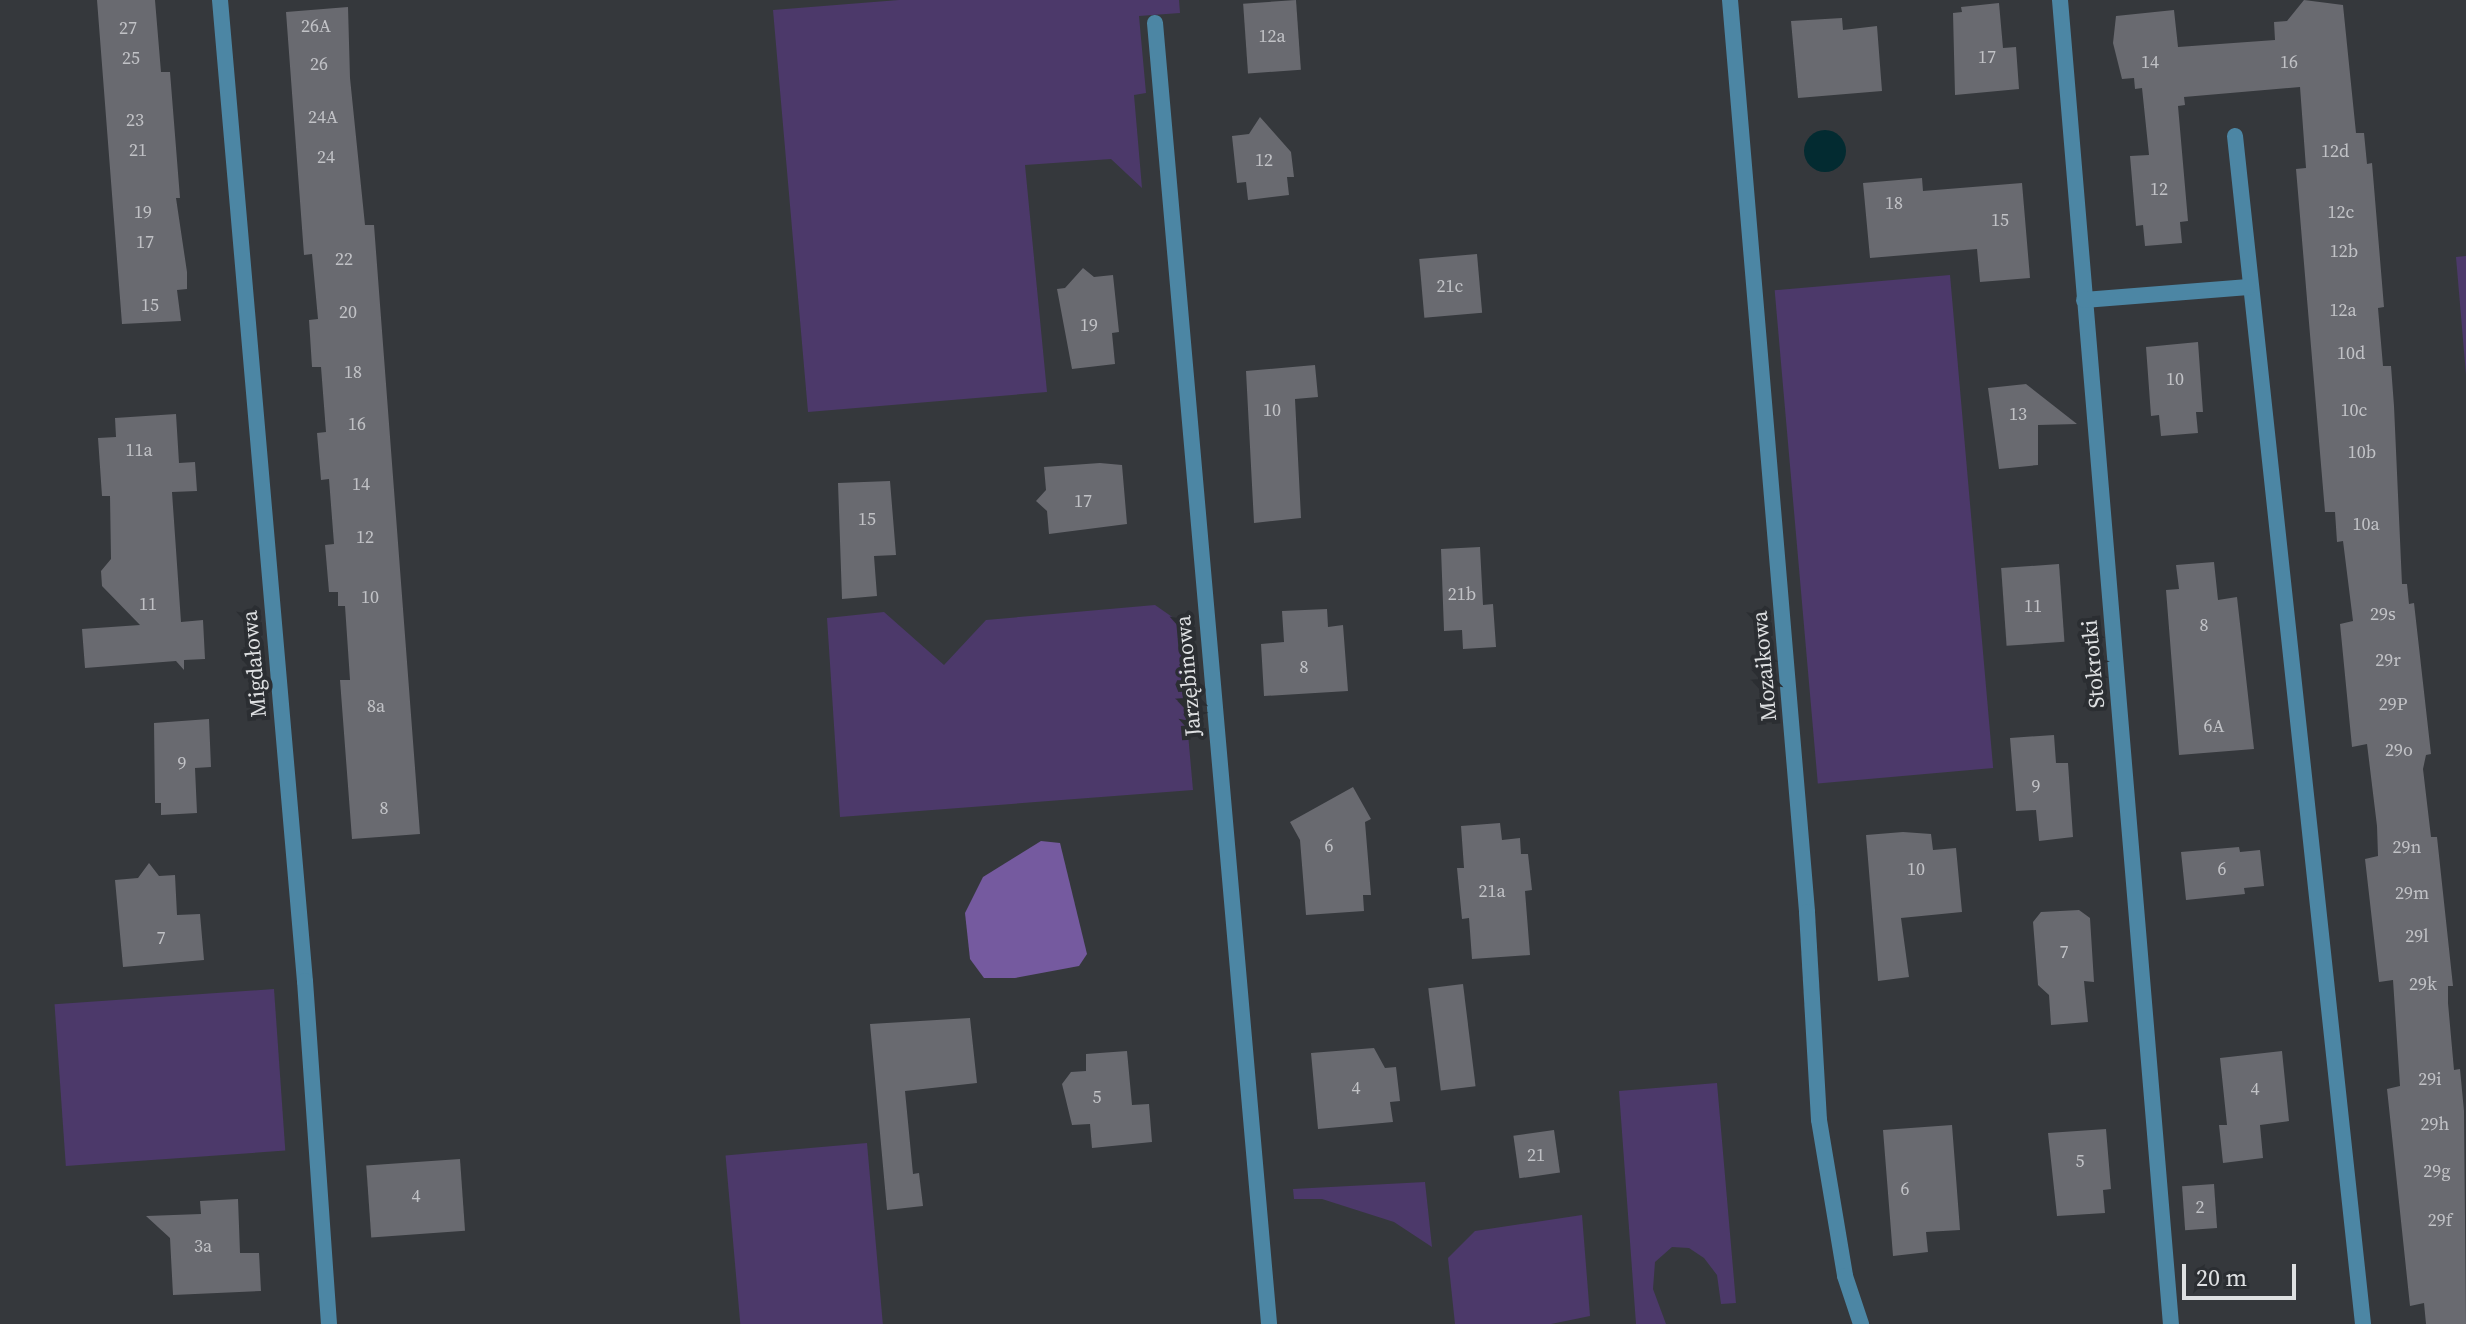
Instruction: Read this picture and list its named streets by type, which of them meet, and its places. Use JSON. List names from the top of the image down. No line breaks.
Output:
{"streets":{"street":["Migdałowa","Stokrotki","Mozaikowa","Jarzębinowa"]},"house_numbers":["26A","27","12a","17","25","14","16","26","24A","23","21","12d","24","12","12","18","19","12c","15","17","12b","22","21c","15","12a","20","19","10d","18","10","10","10c","13","16","11a","10b","14","17","15","10a","12","21b","10","11","11","29s","8","29r","8","29P","8a","6A","29o","9","9","8","6","29n","10","6","21a","29m","29l","7","7","29k","29i","4","4","5","29h","21","5","29g","6","4","2","29f","3a"],"scale_bar":"20 m"}
